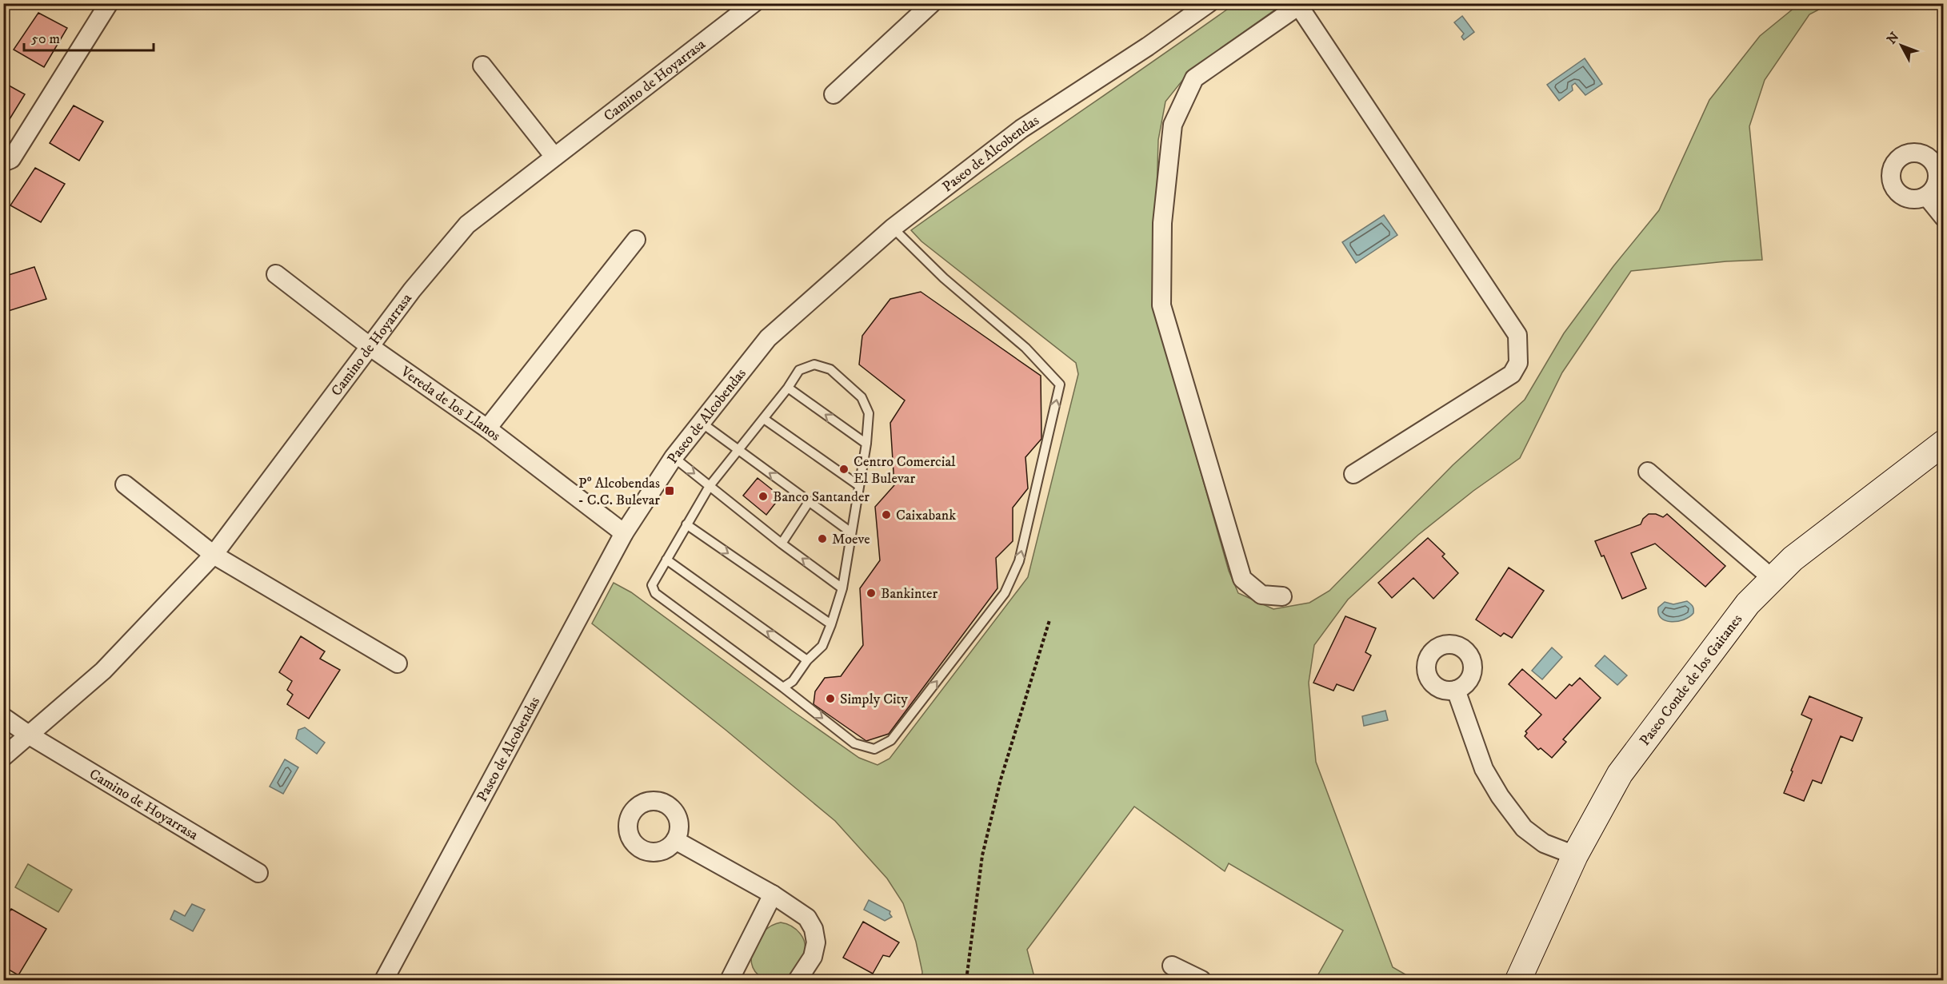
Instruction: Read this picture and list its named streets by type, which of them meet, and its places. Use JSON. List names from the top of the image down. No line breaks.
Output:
{"streets":{"street":["Camino de Hoyarrasa","Paseo de Alcobendas","Vereda de los Llanos","Paseo Conde de los Gaitanes"]},"crossings":[["Camino de Hoyarrasa","Vereda de los Llanos"],["Paseo de Alcobendas","Vereda de los Llanos"]],"places":{"other":["Centro Comercial El Bulevar","Banco Santander","Caixabank","Moeve","Bankinter","Simply City"],"transit":["Pº Alcobendas - C.C. Bulevar"]},"scale_bar":"50 m","north":"top left"}
